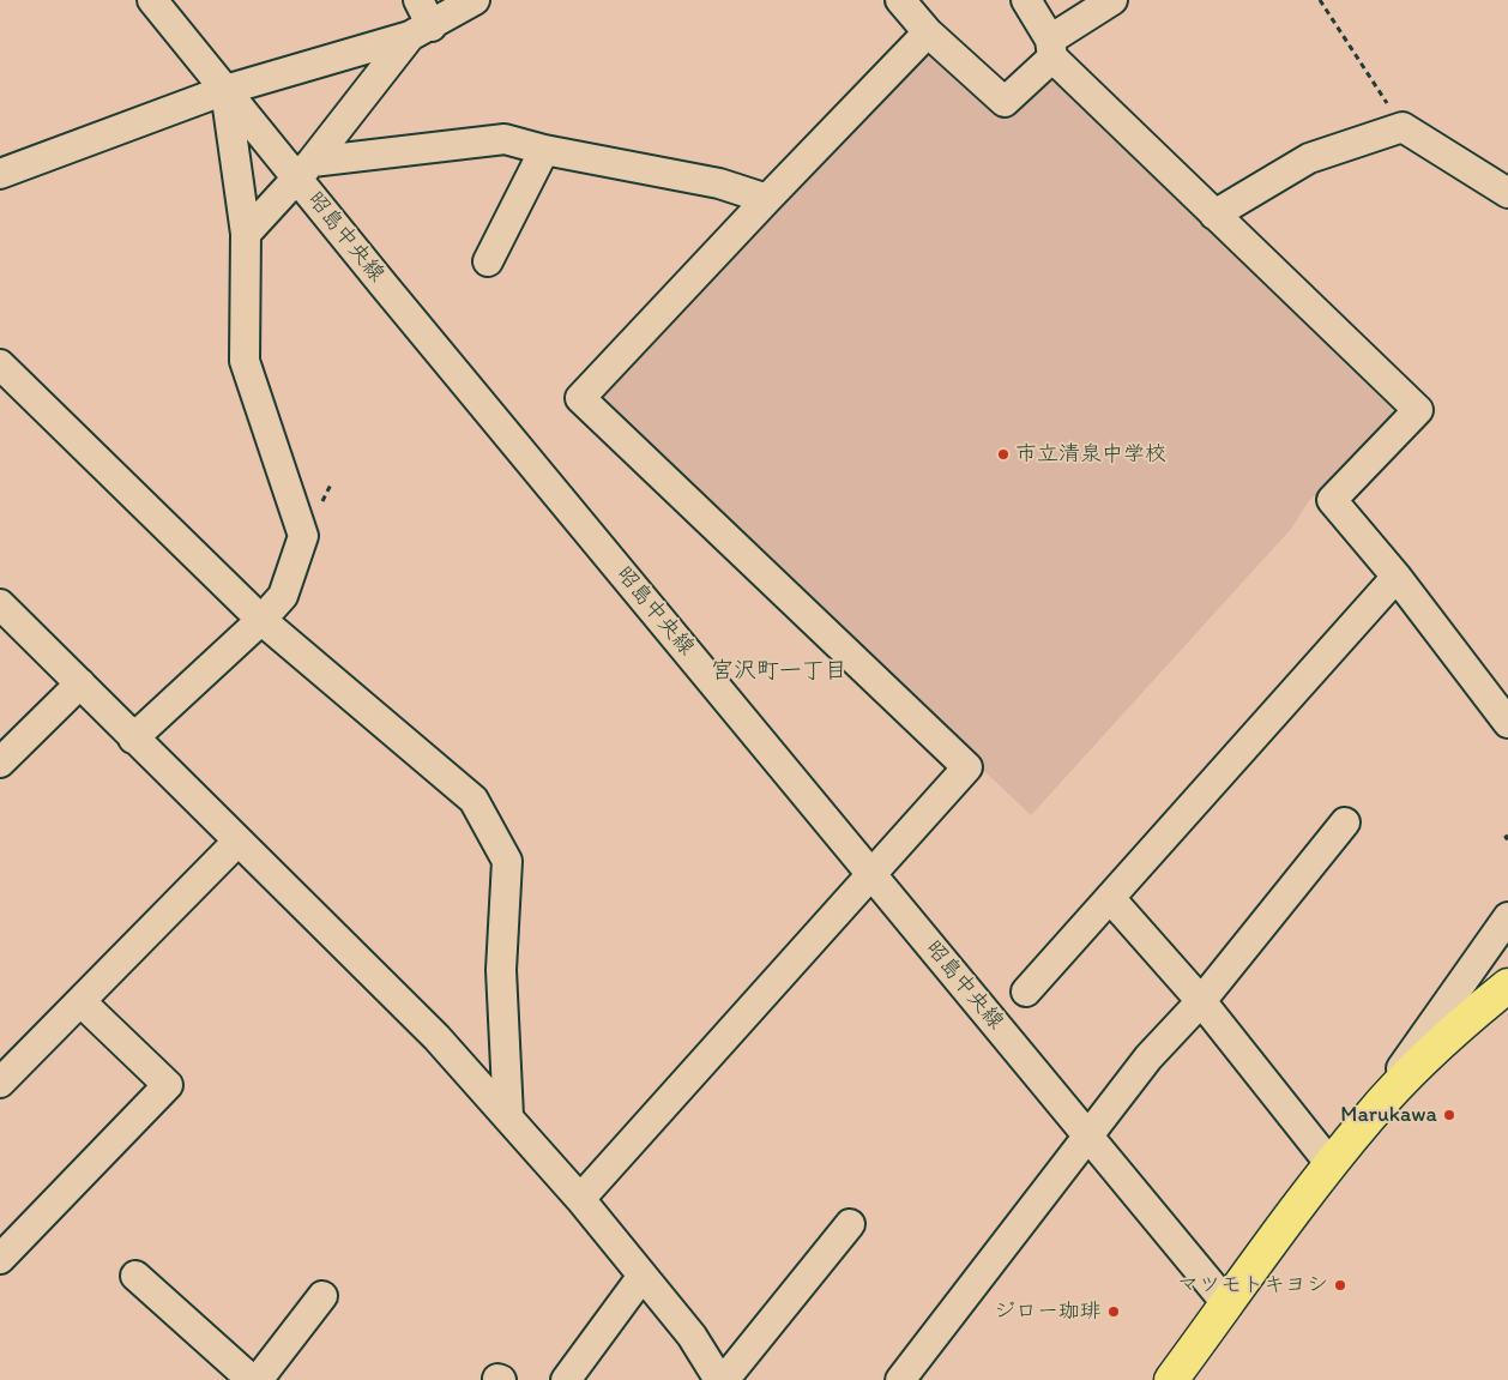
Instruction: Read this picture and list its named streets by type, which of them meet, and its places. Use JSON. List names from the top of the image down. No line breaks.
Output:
{"streets":{"street":["昭島中央線"]},"districts":["宮沢町一丁目"],"places":["市立清泉中学校","Marukawa","マツモトキヨシ","ジロー珈琲"]}
